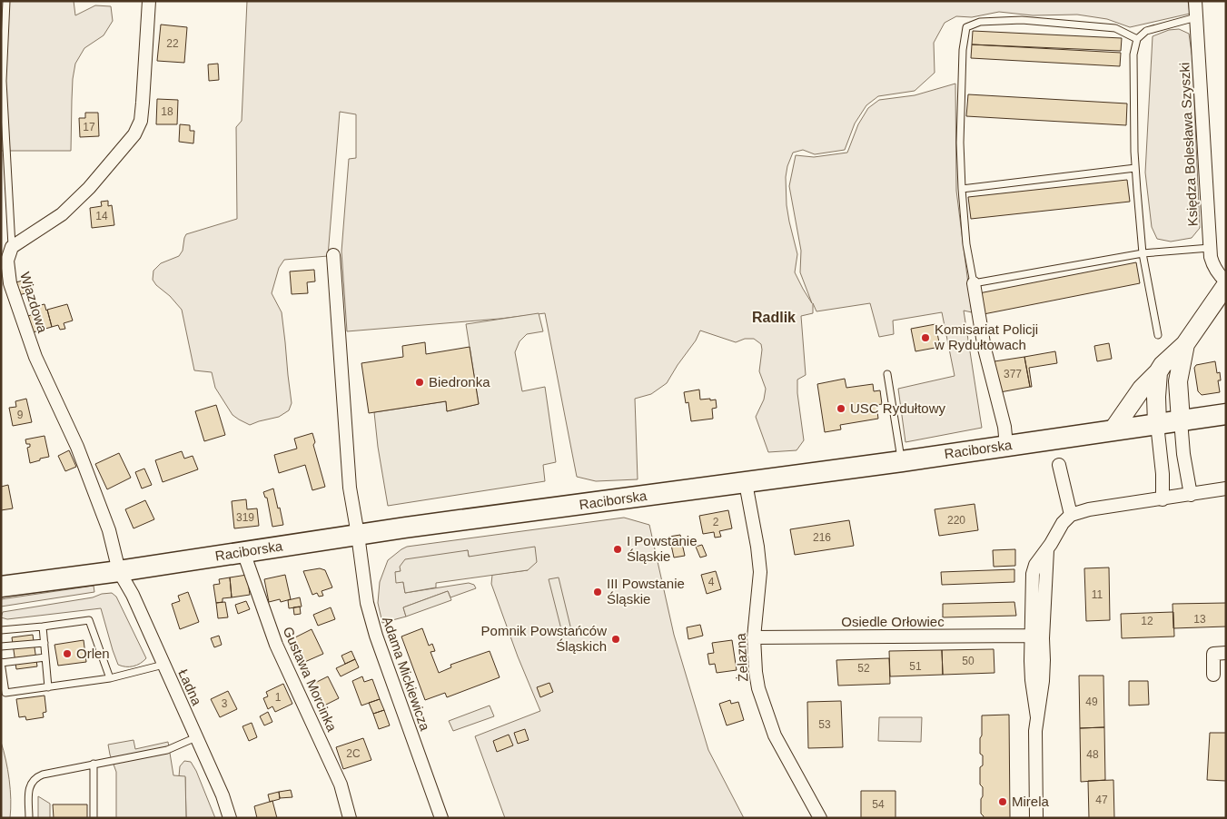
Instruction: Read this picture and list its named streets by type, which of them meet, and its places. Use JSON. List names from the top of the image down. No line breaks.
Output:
{"streets":{"main road":["Raciborska"],"street":["Księdza Bolesława Szyszki","Wjazdowa","Osiedle Orłowiec","Żelazna","Adama Mickiewicza","Gustawa Morcinka","Ładna"]},"crossings":[["Wjazdowa","Raciborska"],["Wjazdowa","Ładna"],["Raciborska","Żelazna"],["Raciborska","Adama Mickiewicza"],["Raciborska","Gustawa Morcinka"],["Raciborska","Ładna"],["Osiedle Orłowiec","Żelazna"]],"districts":["Radlik"],"places":["Komisariat Policji w Rydułtowach","Biedronka","USC Rydułtowy","I Powstanie Śląskie","III Powstanie Śląskie","Pomnik Powstańców Śląskich","Orlen","Mirela"],"house_numbers":["22","18","17","14","377","9","319","220","2","216","4","11","13","12","50","51","52","1","49","3","53","2C","48","47","54"]}
